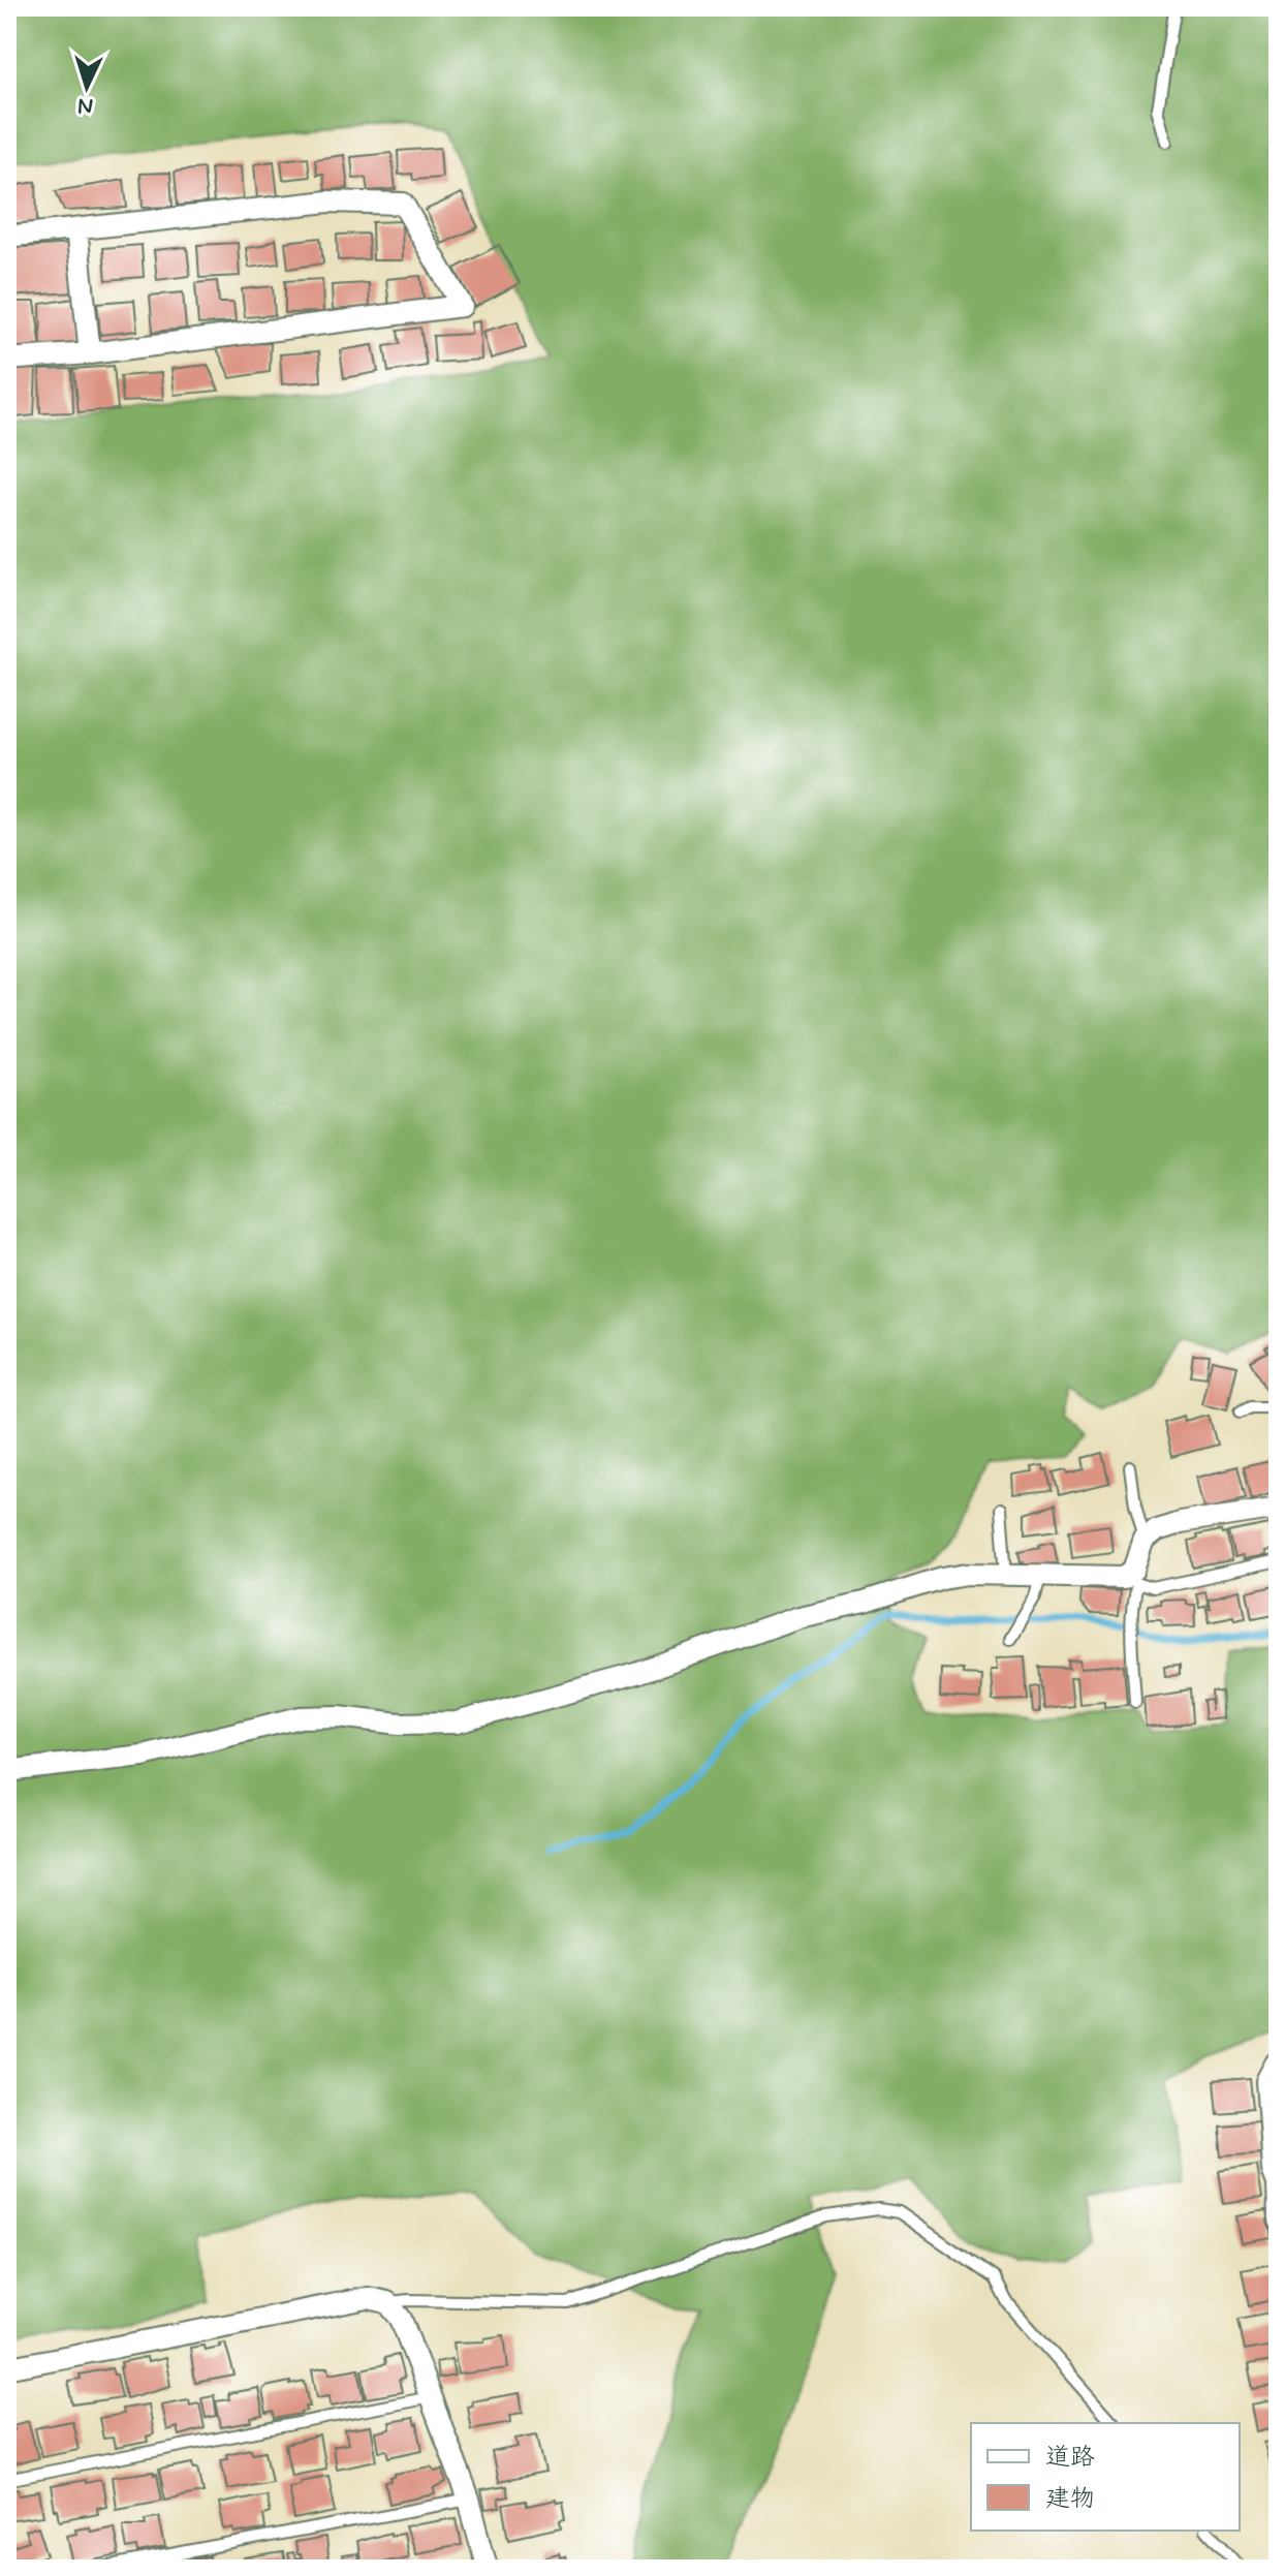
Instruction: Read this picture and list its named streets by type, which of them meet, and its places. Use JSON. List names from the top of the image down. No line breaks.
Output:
{"legend":["道路","建物"],"north":"bottom"}
